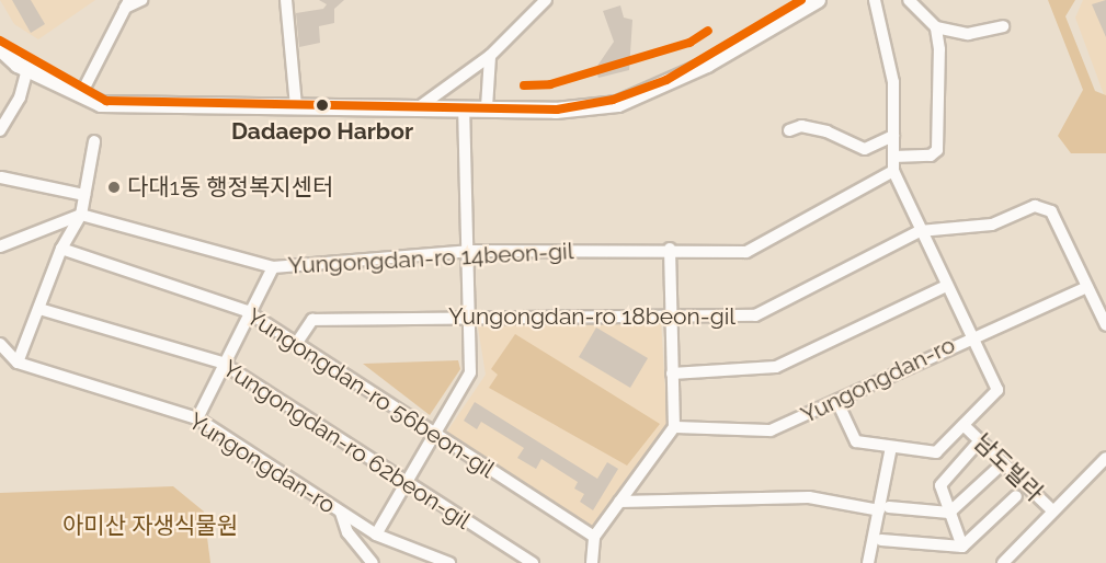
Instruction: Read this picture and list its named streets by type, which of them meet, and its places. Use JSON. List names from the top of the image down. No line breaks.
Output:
{"streets":{"street":["Yungongdan-ro 14beon-gil","Yungongdan-ro 18beon-gil","Yungongdan-ro","Yungongdan-ro 56beon-gil","Yungongdan-ro 62beon-gil","남도빌라"]},"crossings":[["Yungongdan-ro 14beon-gil","Yungongdan-ro"],["Yungongdan-ro 18beon-gil","Yungongdan-ro"],["Yungongdan-ro 18beon-gil","Yungongdan-ro 56beon-gil"]],"parks":["아미산 자생식물원"],"places":["Dadaepo Harbor","다대1동 행정복지센터"]}
